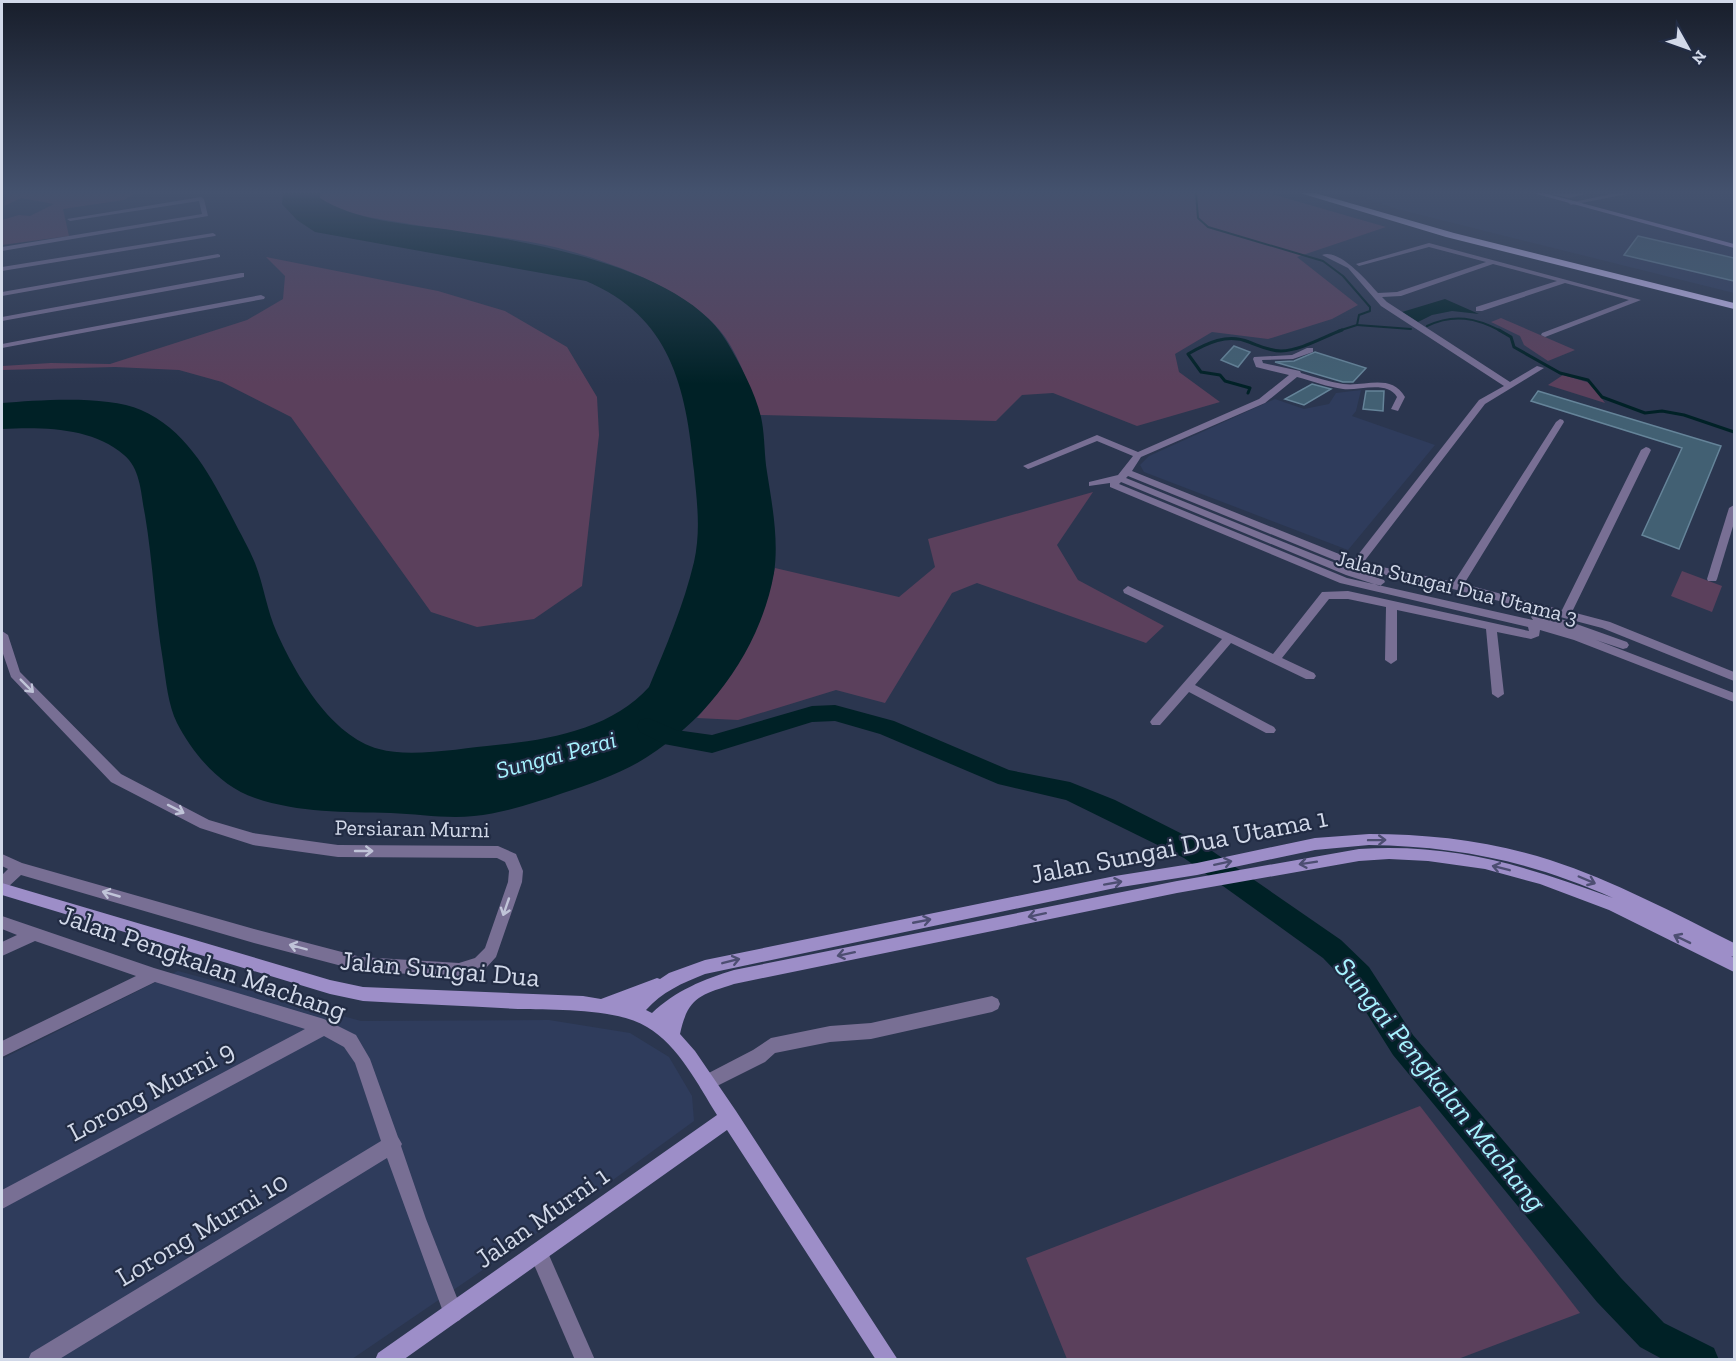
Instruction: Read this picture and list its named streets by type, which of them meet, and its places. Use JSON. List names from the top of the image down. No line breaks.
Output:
{"streets":{"street":["Jalan Sungai Dua Utama 3","Persiaran Murni","Jalan Sungai Dua Utama 1","Jalan Pengkalan Machang","Jalan Sungai Dua","Lorong Murni 9","Jalan Murni 1","Lorong Murni 10"]},"crossings":[["Jalan Sungai Dua Utama 1","Jalan Sungai Dua"],["Jalan Pengkalan Machang","Lorong Murni 9"],["Jalan Pengkalan Machang","Jalan Murni 1"],["Jalan Pengkalan Machang","Lorong Murni 10"],["Jalan Sungai Dua","Jalan Murni 1"]],"water":["Sungai Perai","Sungai Pengkalan Machang"],"north":"bottom right"}
